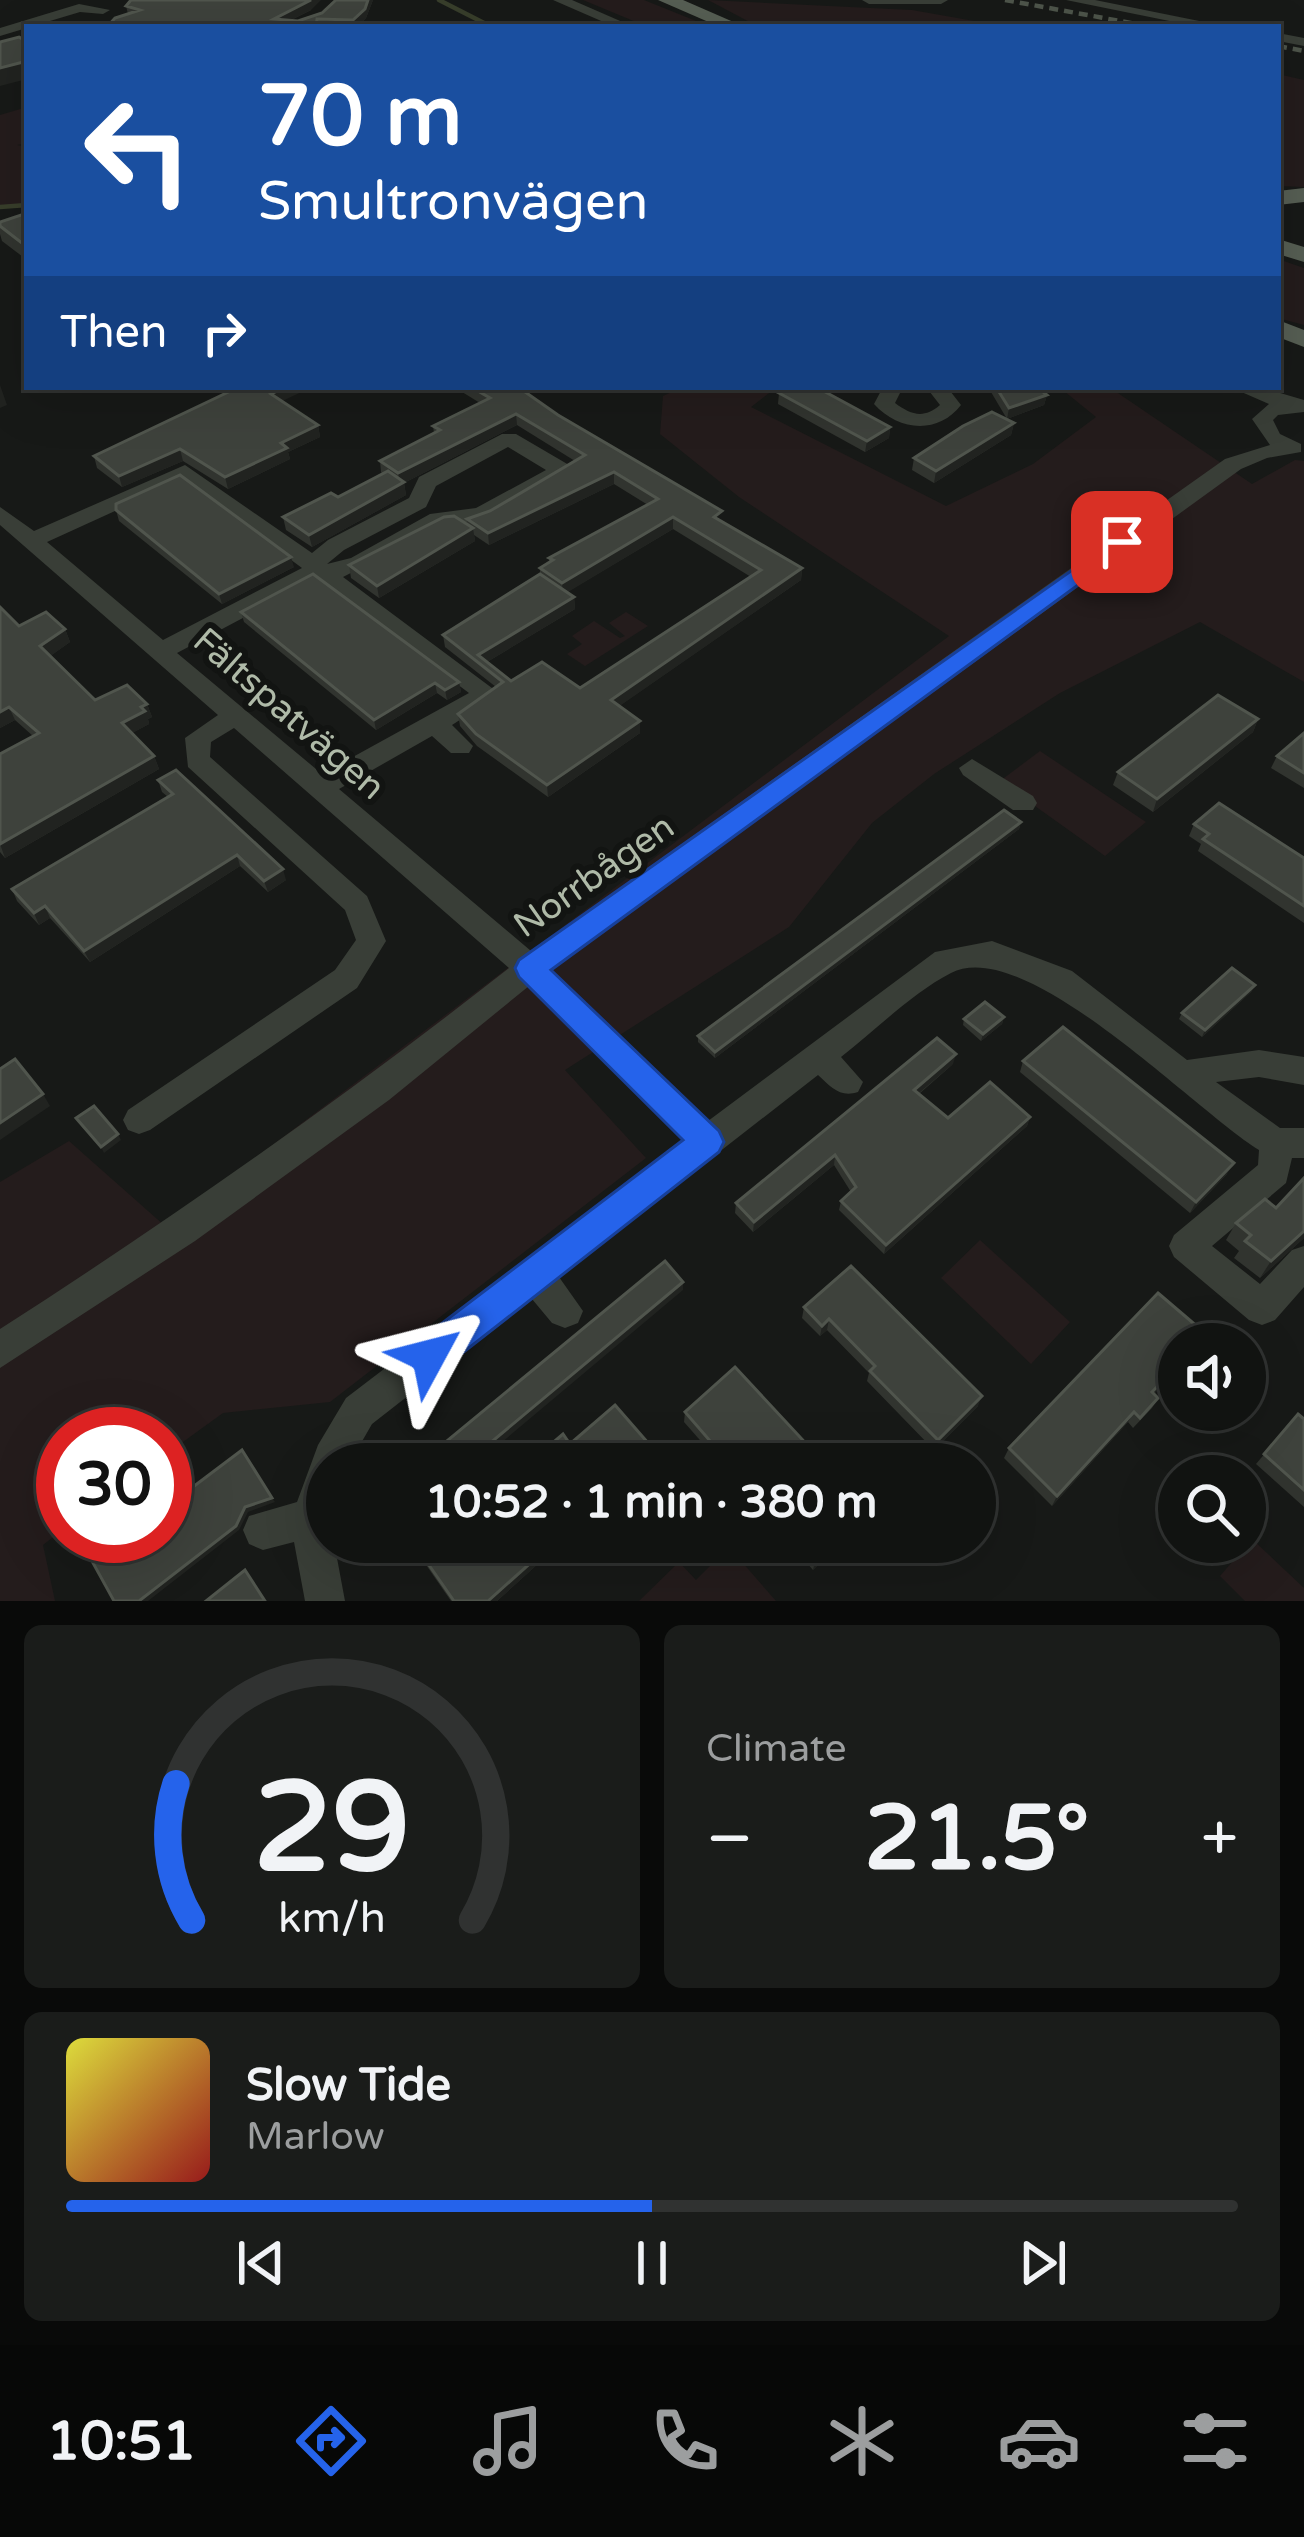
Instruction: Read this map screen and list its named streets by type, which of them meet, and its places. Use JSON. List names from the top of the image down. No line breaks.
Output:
{"streets":{"street":["Fältspatvägen","Norrbågen"]},"crossings":[["Fältspatvägen","Norrbågen"]],"page":{"turn":["70 m","Smultronvägen"],"then":"Then","limit":"30","trip":"10:52 · 1 min · 380 m","tile":"Climate","heat":["−","21.5°","+"],"song":["Slow Tide","Marlow"],"tabs":"10:51","gauge":["29","km/h"]}}
